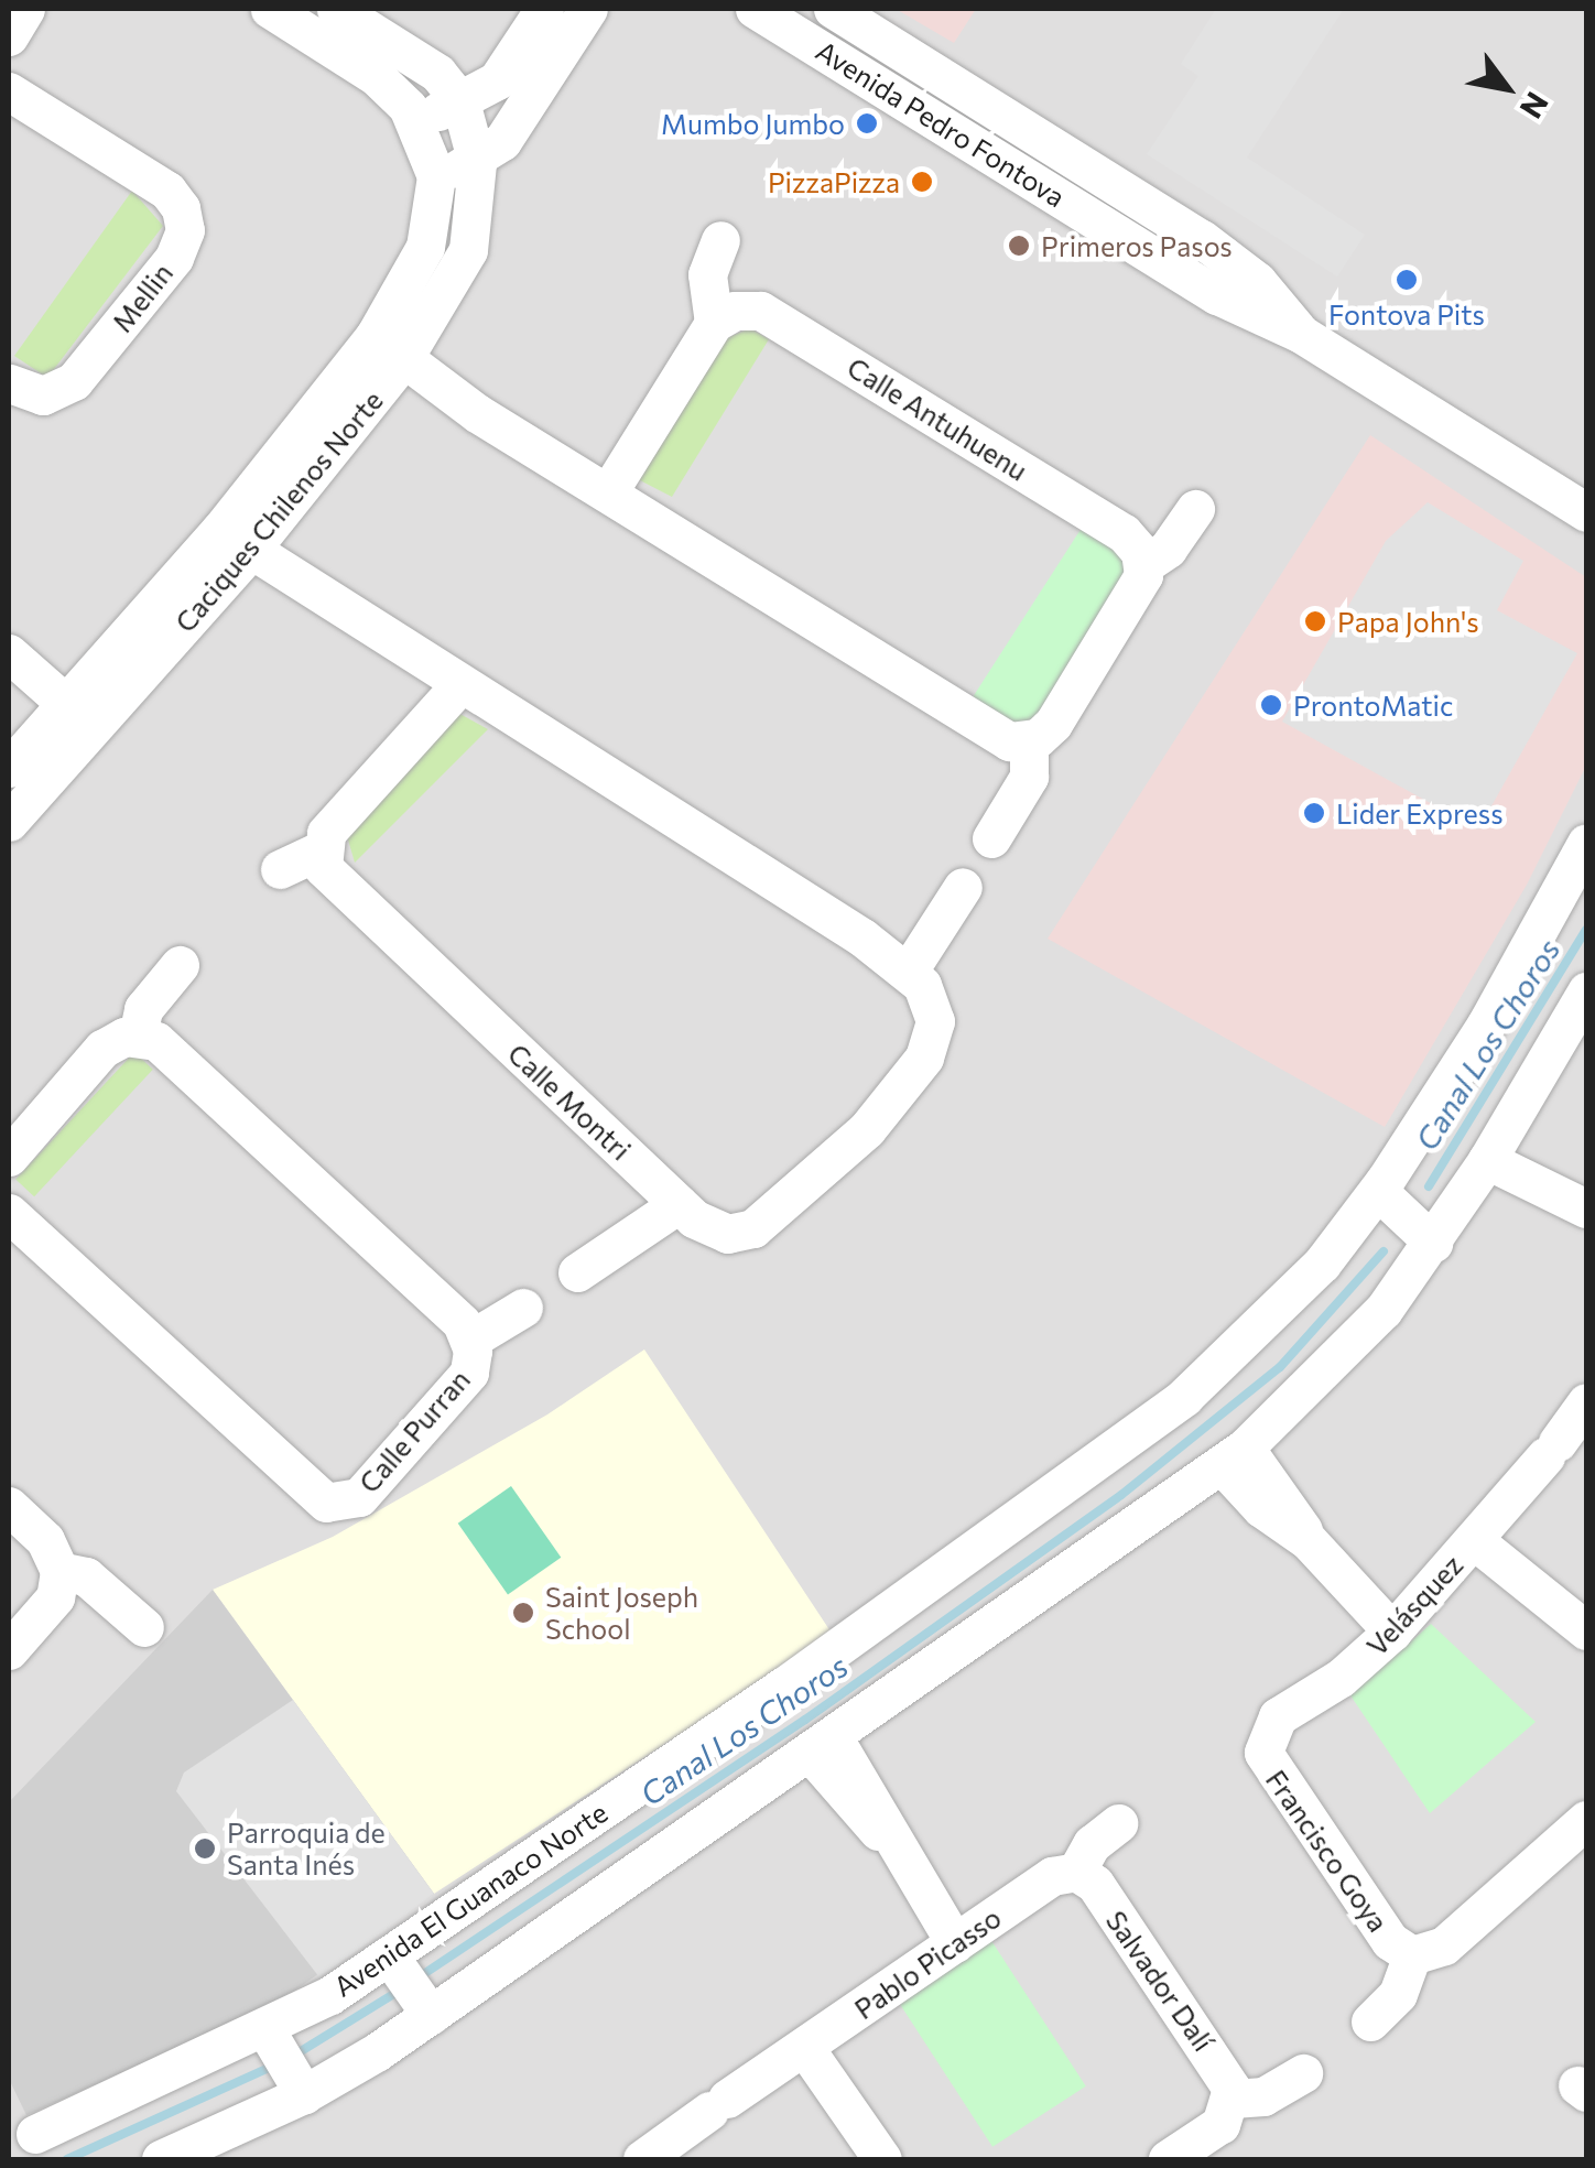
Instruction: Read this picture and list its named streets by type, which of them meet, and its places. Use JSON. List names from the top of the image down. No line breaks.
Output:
{"streets":{"street":["Avenida Pedro Fontova","Mellin","Calle Antuhuenu","Caciques Chilenos Norte","Calle Montri","Calle Purran","Velásquez","Francisco Goya","Avenida El Guanaco Norte","Pablo Picasso","Salvador Dalí"]},"crossings":[["Velásquez","Francisco Goya"],["Pablo Picasso","Salvador Dalí"]],"water":["Canal Los Choros"],"places":["Mumbo Jumbo","PizzaPizza","Primeros Pasos","Fontova Pits","Papa John's","ProntoMatic","Lider Express","Saint Joseph School","Parroquia de Santa Inés"],"north":"bottom right"}
